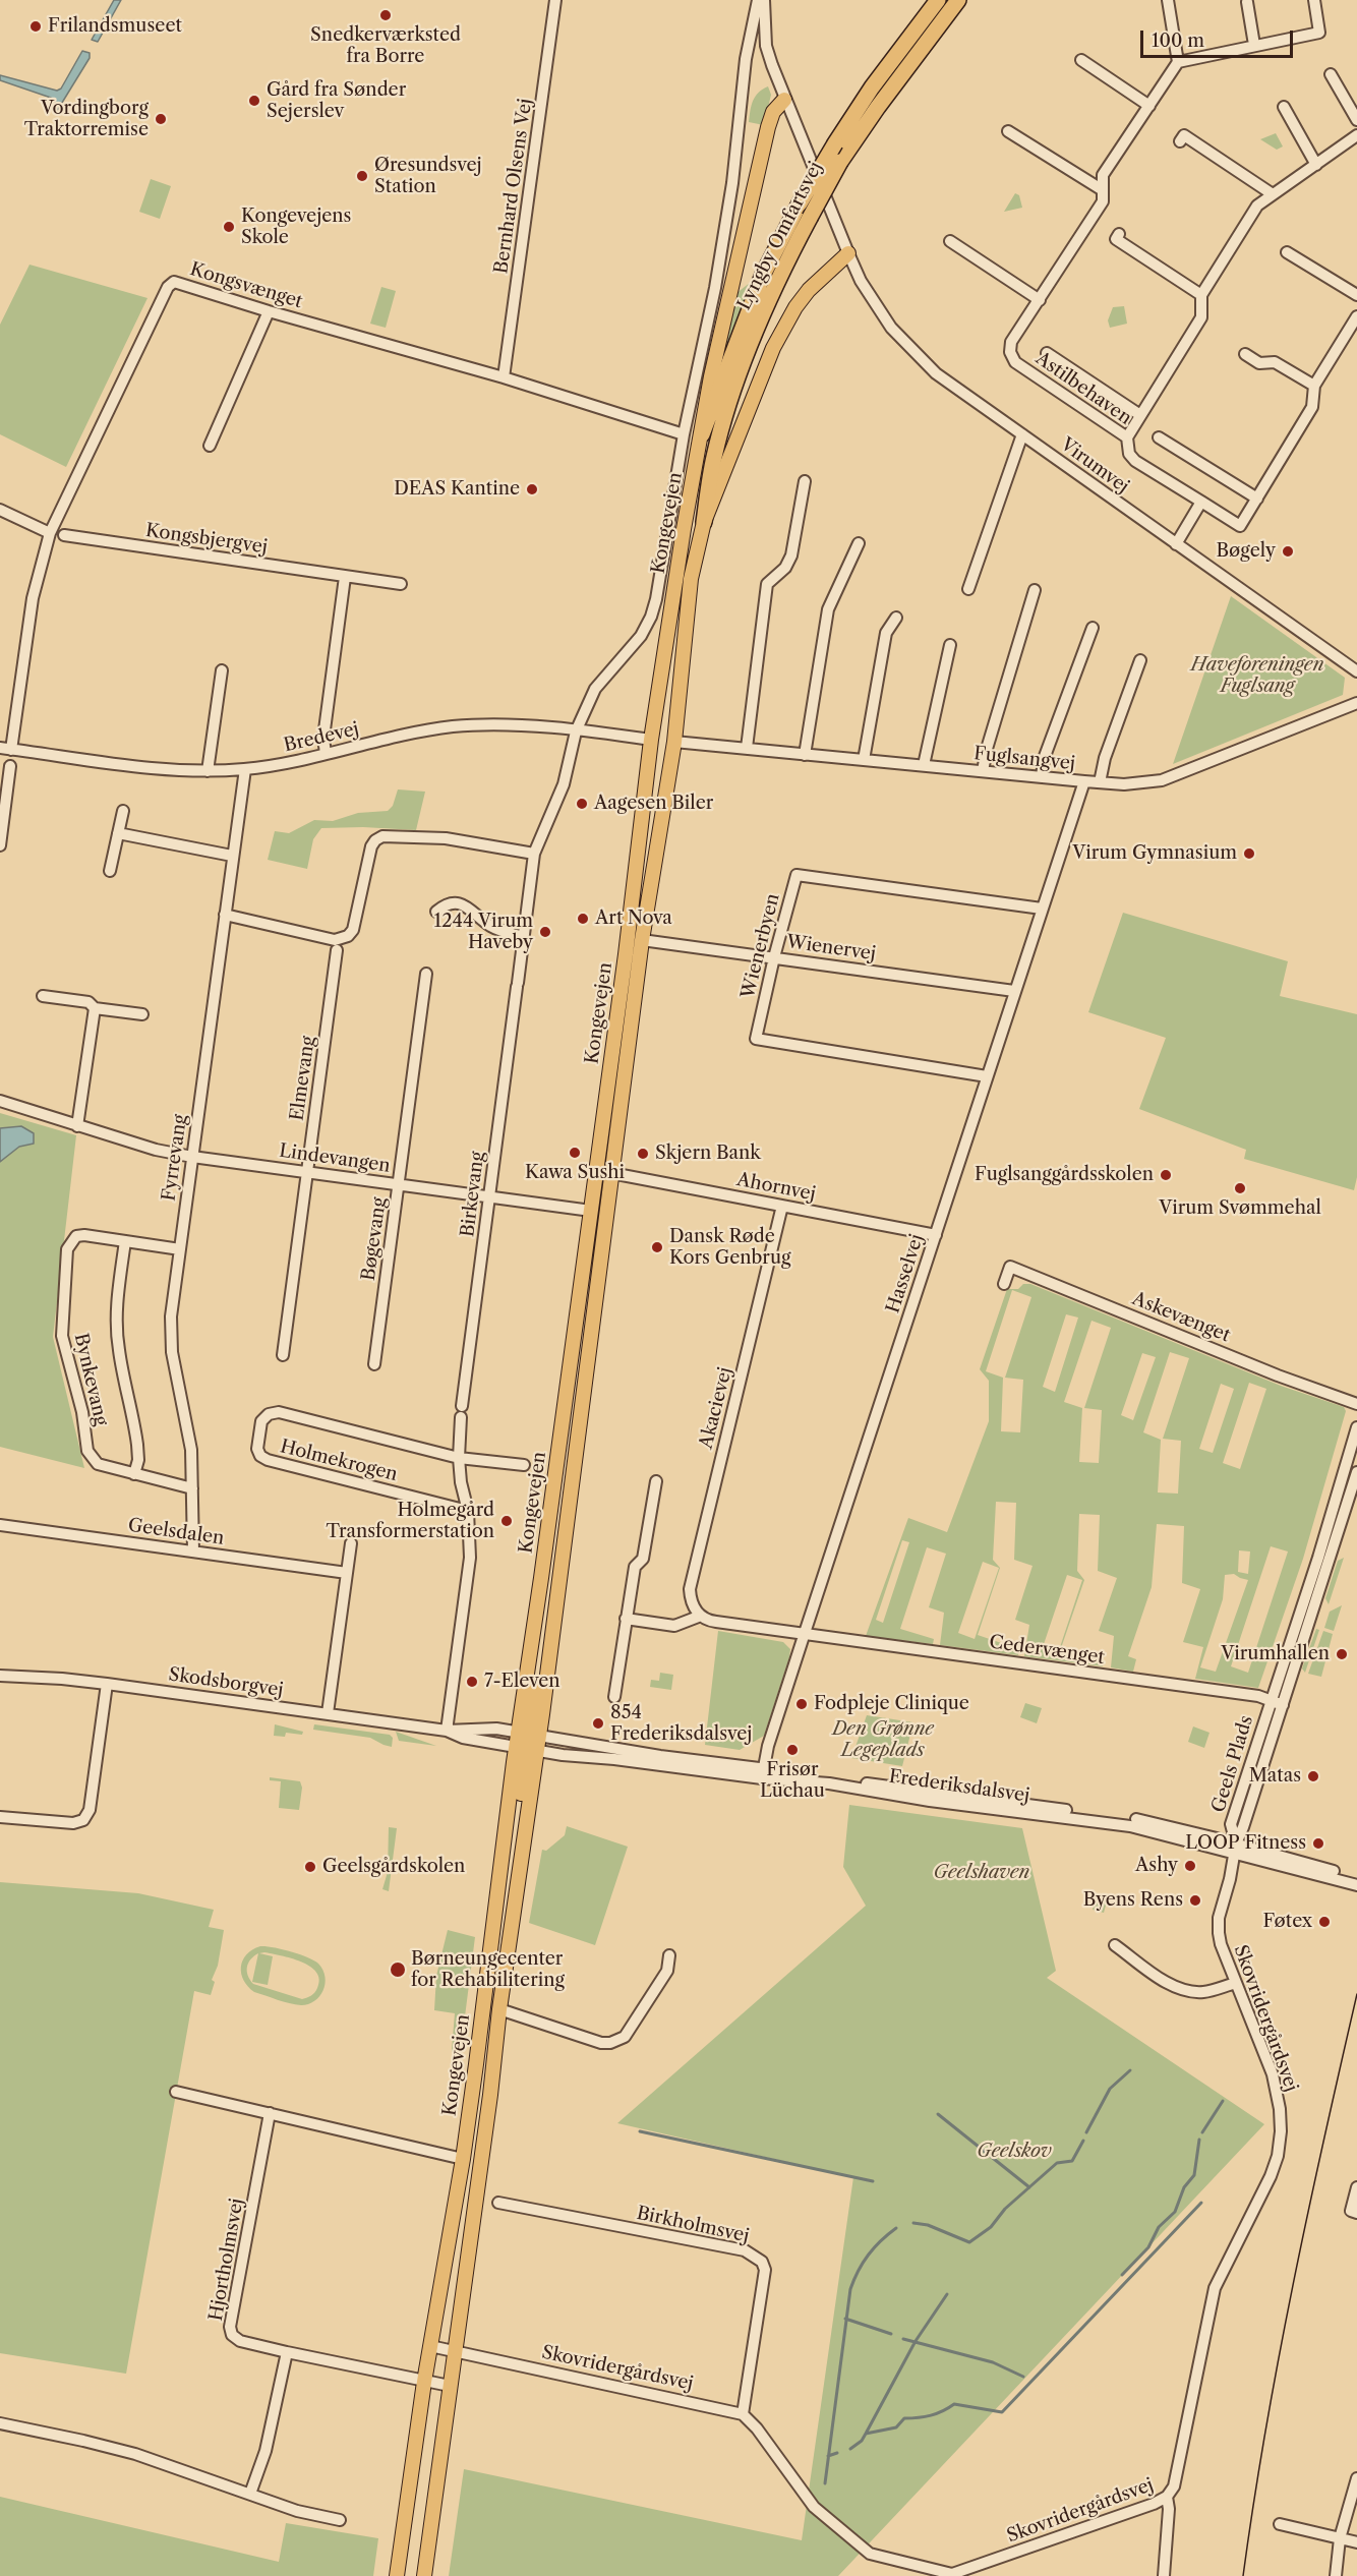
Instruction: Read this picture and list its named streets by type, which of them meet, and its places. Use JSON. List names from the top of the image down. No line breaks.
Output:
{"streets":{"highway":["Lyngby Omfartsvej"],"main road":["Kongevejen"],"street":["Bernhard Olsens Vej","Kongsvænget","Astilbehaven","Virumvej","Kongsbjergvej","Bredevej","Fuglsangvej","Wienerbyen","Wienervej","Elmevang","Fyrrevang","Lindevangen","Ahornvej","Birkevang","Bøgevang","Hasselvej","Askevænget","Bynkevang","Akacievej","Holmekrogen","Geelsdalen","Cedervænget","Skodsborgvej","Geels Plads","Frederiksdalsvej","Skovridergårdsvej","Birkholmsvej","Hjortholmsvej"]},"crossings":[["Bernhard Olsens Vej","Kongsvænget"],["Lyngby Omfartsvej","Kongevejen"],["Kongsvænget","Kongevejen"],["Kongsvænget","Bredevej"],["Virumvej","Kongevejen"],["Kongevejen","Bredevej"],["Kongevejen","Fuglsangvej"],["Kongevejen","Wienervej"],["Kongevejen","Lindevangen"],["Kongevejen","Ahornvej"],["Kongevejen","Birkevang"],["Kongevejen","Skodsborgvej"],["Kongevejen","Frederiksdalsvej"],["Kongevejen","Skovridergårdsvej"],["Kongevejen","Hjortholmsvej"],["Bredevej","Fyrrevang"],["Fuglsangvej","Hasselvej"],["Wienerbyen","Wienervej"],["Wienerbyen","Hasselvej"],["Wienervej","Hasselvej"],["Elmevang","Lindevangen"],["Fyrrevang","Lindevangen"],["Fyrrevang","Bynkevang"],["Fyrrevang","Geelsdalen"],["Lindevangen","Birkevang"],["Lindevangen","Bøgevang"],["Ahornvej","Hasselvej"],["Ahornvej","Akacievej"],["Birkevang","Holmekrogen"],["Hasselvej","Cedervænget"],["Hasselvej","Frederiksdalsvej"],["Cedervænget","Geels Plads"],["Skodsborgvej","Frederiksdalsvej"],["Geels Plads","Frederiksdalsvej"],["Geels Plads","Skovridergårdsvej"],["Frederiksdalsvej","Skovridergårdsvej"],["Skovridergårdsvej","Birkholmsvej"]],"parks":["Haveforeningen Fuglsang","Den Grønne Legeplads","Geelshaven","Geelskov"],"places":["Snedkerværksted fra Borre","Frilandsmuseet","Gård fra Sønder Sejerslev","Vordingborg Traktorremise","Øresundsvej Station","Kongevejens Skole","DEAS Kantine","Bøgely","Aagesen Biler","Virum Gymnasium","Art Nova","1244 Virum Haveby","Kawa Sushi","Skjern Bank","Fuglsanggårdsskolen","Virum Svømmehal","Dansk Røde Kors Genbrug","Holmegård Transformerstation","Virumhallen","7-Eleven","Fodpleje Clinique","854 Frederiksdalsvej","Frisør Lüchau","Matas","LOOP Fitness","Ashy","Geelsgårdskolen","Byens Rens","Føtex","Børneungecenter for Rehabilitering"],"scale_bar":"100 m"}
